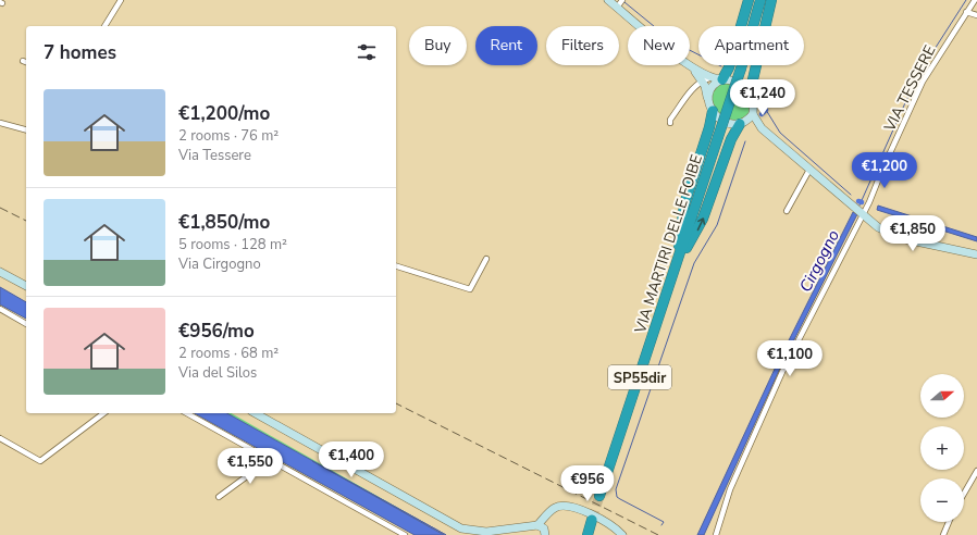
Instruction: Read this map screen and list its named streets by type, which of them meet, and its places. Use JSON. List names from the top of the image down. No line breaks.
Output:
{"streets":{"highway":["VIA MARTIRI DELLE FOIBE","SP55dir"],"street":["VIA TESSERE"]},"water":["Cirgogno"],"north":"right","page":{"chip":["Buy","Rent","Filters","New","Apartment"],"heading":"7 homes","list":[{"name":"€1,200/mo","note":"2 rooms · 76 m² · Via Tessere"},{"name":"€1,850/mo","note":"5 rooms · 128 m² · Via Cirgogno"},{"name":"€956/mo","note":"2 rooms · 68 m² · Via del Silos"}],"price":["€1,240","€1,200","€1,850","€1,100","€1,400","€1,550","€956"],"map_buttons":["+","−"]}}
